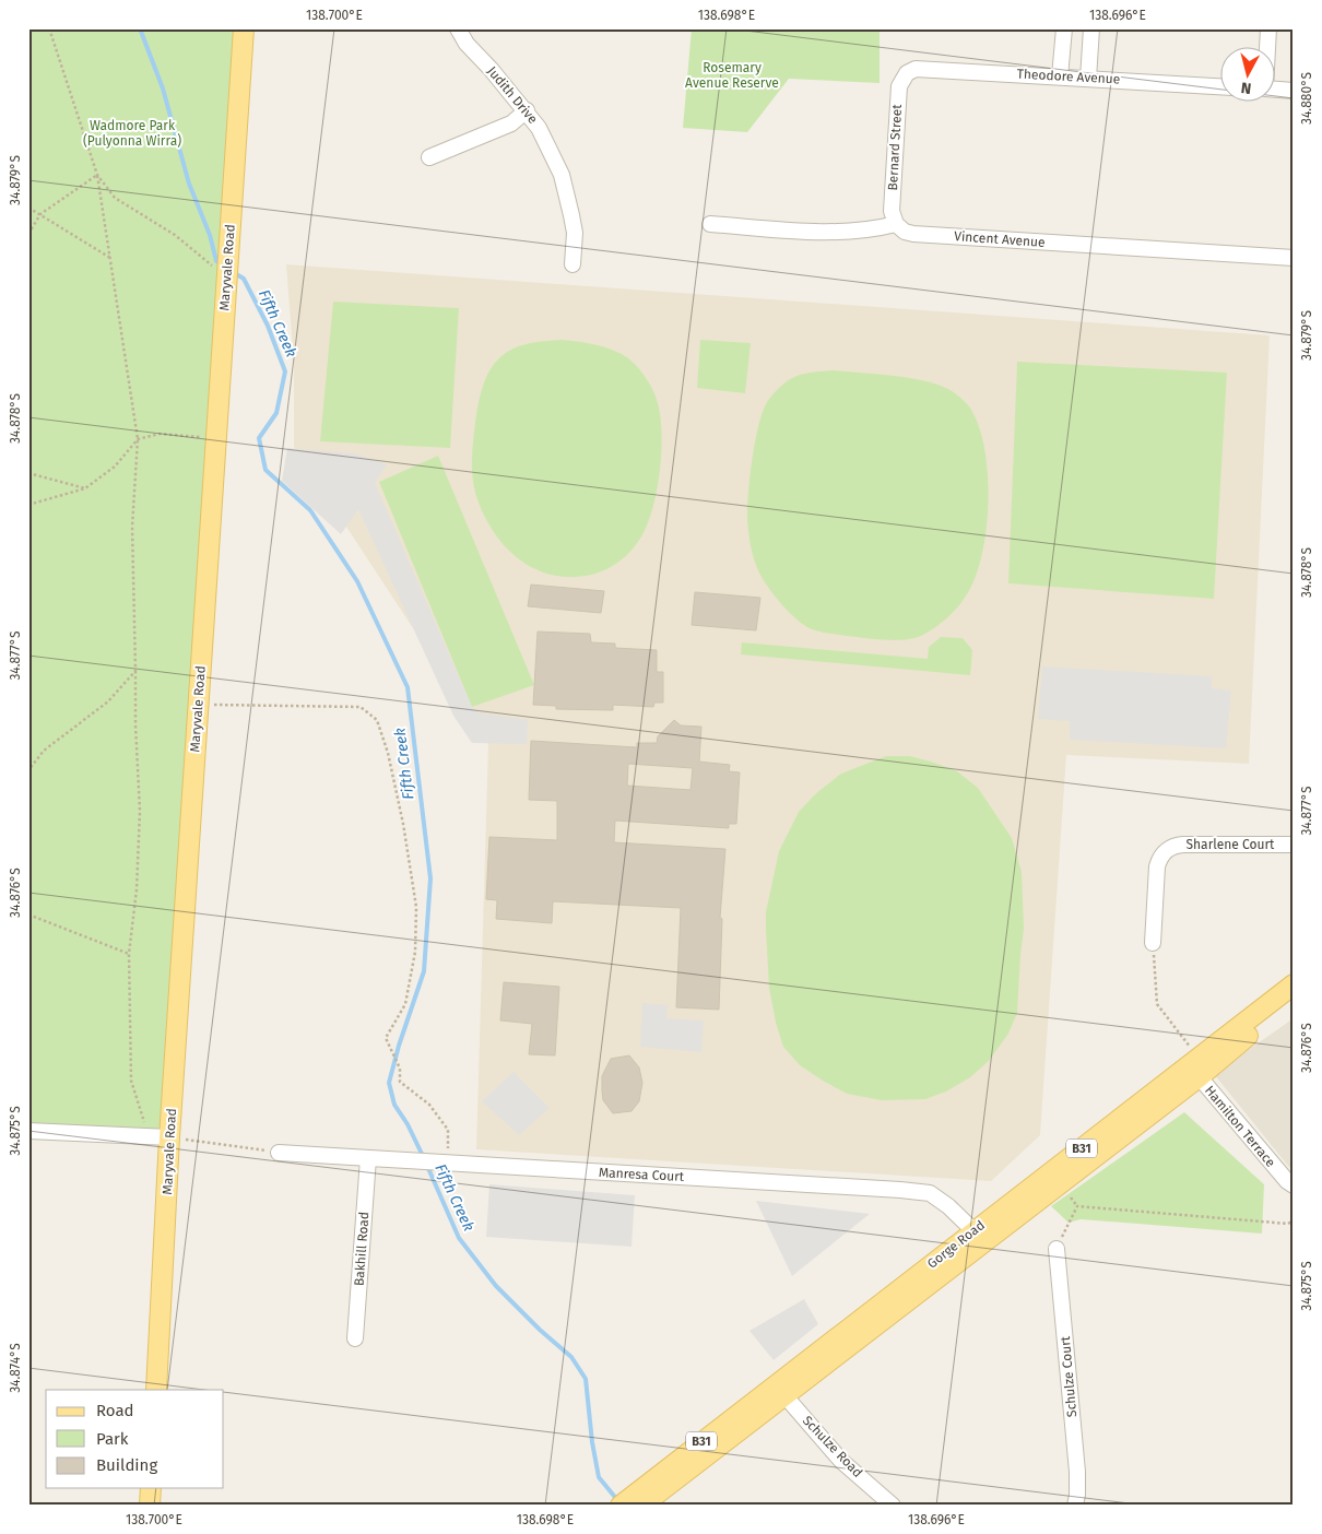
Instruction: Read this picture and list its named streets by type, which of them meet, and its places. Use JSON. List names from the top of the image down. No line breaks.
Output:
{"streets":{"main road":["Maryvale Road","B31","Gorge Road"],"street":["Theodore Avenue","Judith Drive","Bernard Street","Vincent Avenue","Sharlene Court","Hamilton Terrace","Manresa Court","Bakhill Road","Schulze Court","Schulze Road"]},"crossings":[["Theodore Avenue","Bernard Street"],["Bernard Street","Vincent Avenue"],["Hamilton Terrace","Gorge Road"],["Manresa Court","Gorge Road"],["Manresa Court","Bakhill Road"],["Gorge Road","Schulze Road"]],"water":["Fifth Creek"],"parks":["Rosemary Avenue Reserve","Wadmore Park (Pulyonna Wirra)"],"legend":["Road","Park","Building"],"north":"bottom","coordinates":["138.700°E","138.698°E","138.696°E","34.880°S","34.879°S","34.878°S","34.877°S","34.876°S","34.875°S","34.874°S"]}
